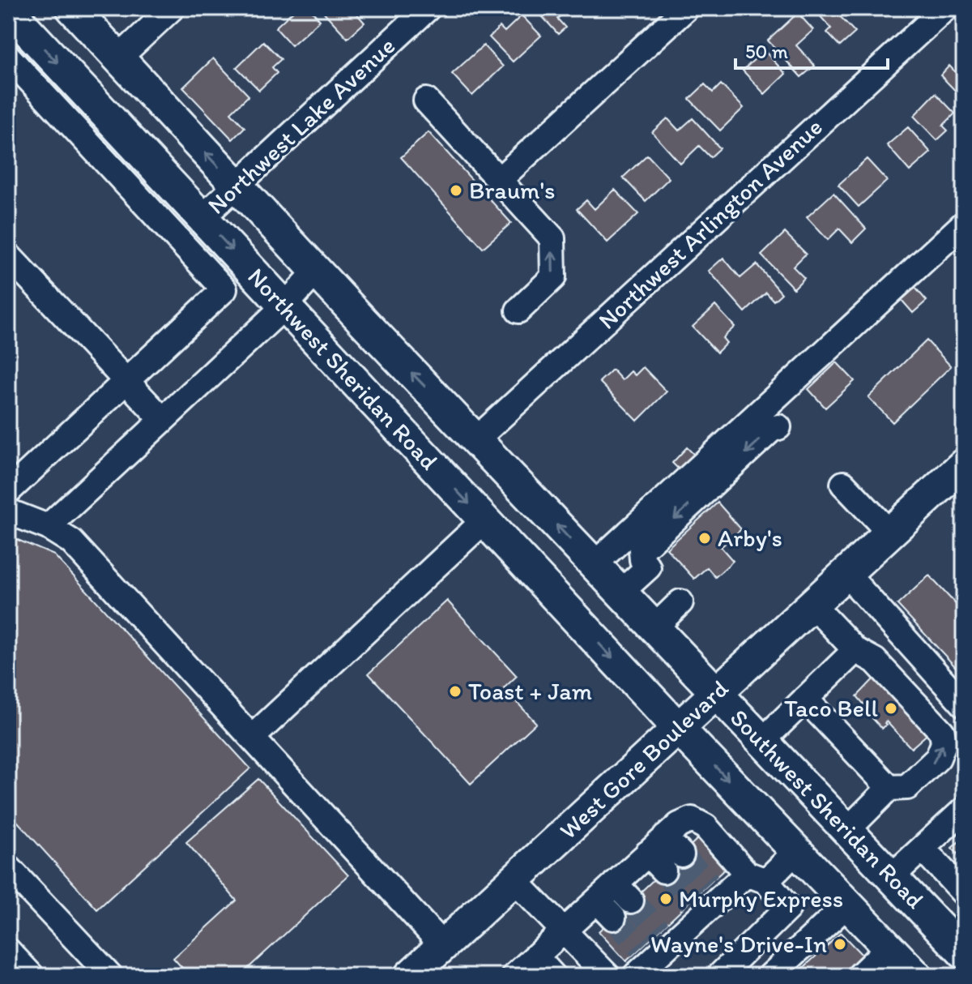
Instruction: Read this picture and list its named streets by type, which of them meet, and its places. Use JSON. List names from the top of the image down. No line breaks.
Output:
{"streets":{"main road":["Northwest Sheridan Road","West Gore Boulevard","Southwest Sheridan Road"],"street":["Northwest Lake Avenue","Northwest Arlington Avenue"]},"crossings":[["Northwest Lake Avenue","Northwest Sheridan Road"],["Northwest Arlington Avenue","Northwest Sheridan Road"],["Northwest Sheridan Road","West Gore Boulevard"],["Northwest Sheridan Road","Southwest Sheridan Road"],["West Gore Boulevard","Southwest Sheridan Road"]],"places":["Braum's","Arby's","Toast + Jam","Taco Bell","Murphy Express","Wayne's Drive-In"],"scale_bar":"50 m"}
